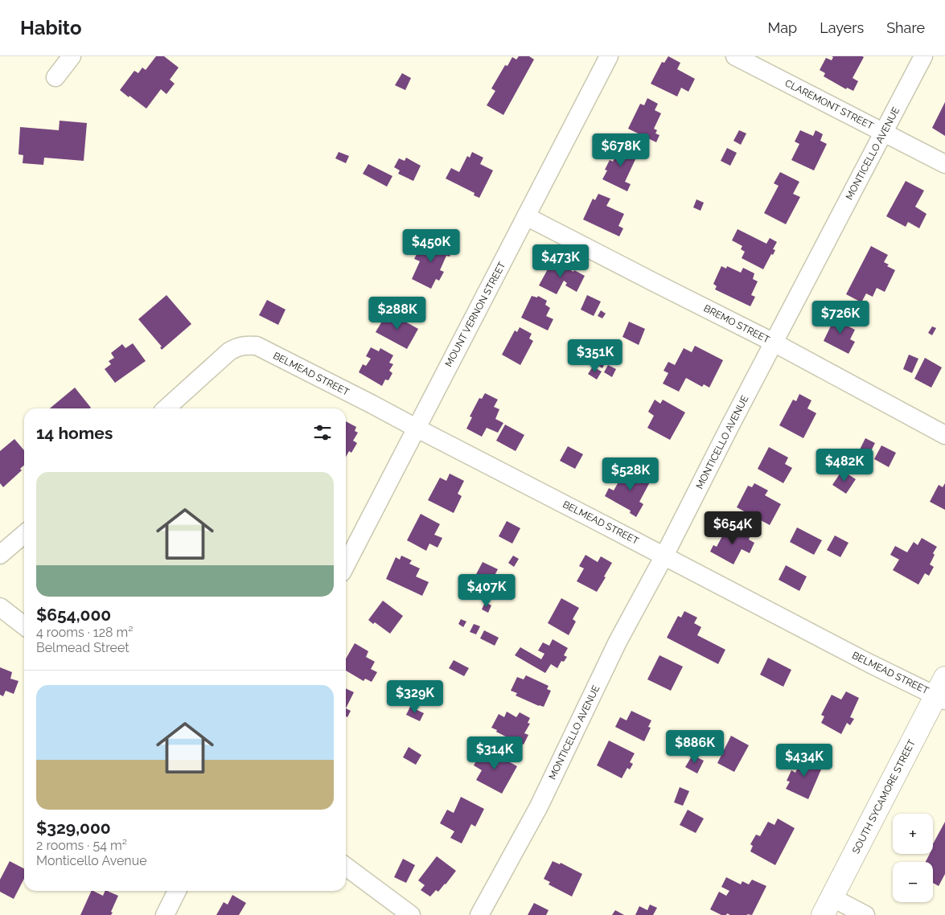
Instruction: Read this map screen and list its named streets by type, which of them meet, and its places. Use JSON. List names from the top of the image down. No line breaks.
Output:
{"streets":{"main road":["SOUTH SYCAMORE STREET"],"street":["CLAREMONT STREET","MONTICELLO AVENUE","MOUNT VERNON STREET","BREMO STREET","BELMEAD STREET"]},"crossings":[["CLAREMONT STREET","MONTICELLO AVENUE"],["MONTICELLO AVENUE","BREMO STREET"],["MONTICELLO AVENUE","BELMEAD STREET"],["MOUNT VERNON STREET","BREMO STREET"],["MOUNT VERNON STREET","BELMEAD STREET"],["BELMEAD STREET","SOUTH SYCAMORE STREET"]],"page":{"header":"Habito","nav":["Map","Layers","Share"],"price":["$678K","$450K","$473K","$288K","$726K","$351K","$482K","$528K","$654K","$407K","$329K","$886K","$314K","$434K"],"heading":"14 homes","list":[{"name":"$654,000","note":"4 rooms · 128 m² · Belmead Street"},{"name":"$329,000","note":"2 rooms · 54 m² · Monticello Avenue"}],"map_buttons":["+","−"]}}
